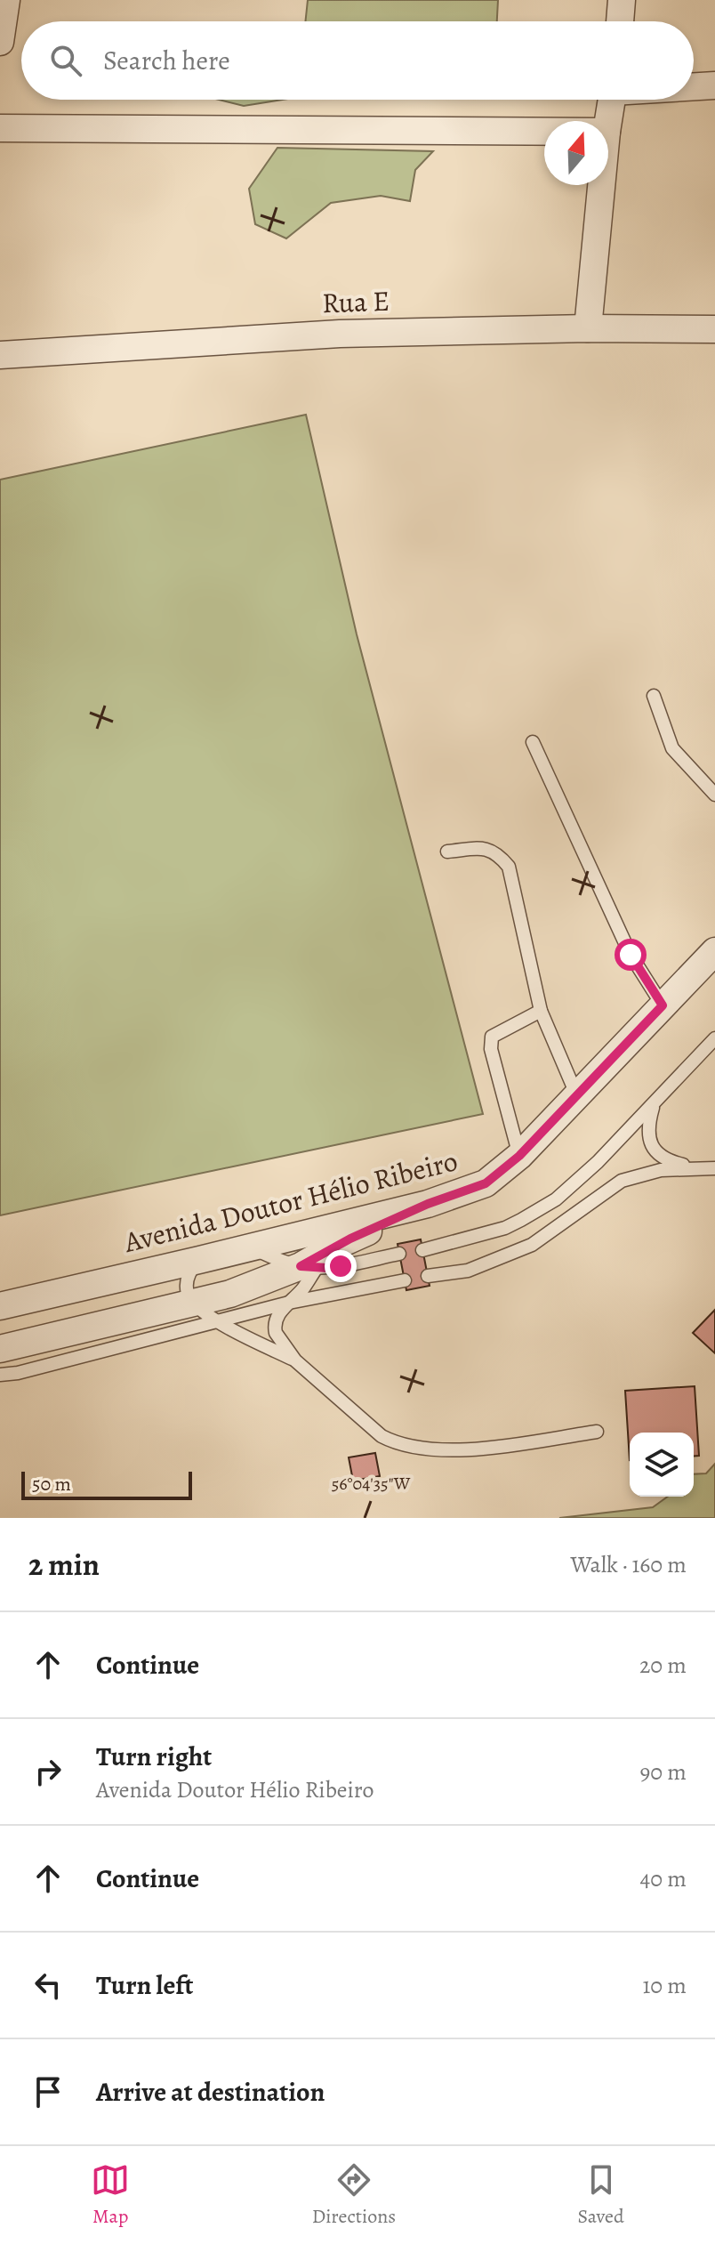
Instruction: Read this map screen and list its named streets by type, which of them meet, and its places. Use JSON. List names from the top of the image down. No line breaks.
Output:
{"streets":{"street":["Rua E","Avenida Doutor Hélio Ribeiro"]},"scale_bar":"50 m","north":"top","page":{"search":"Search here","scale":"50 m","heading":["2 min","Walk · 160 m"],"list":[["Continue","20 m"],["Turn right","Avenida Doutor Hélio Ribeiro","90 m"],["Continue","40 m"],["Turn left","10 m"],"Arrive at destination"],"nav":["Map","Directions","Saved"]},"coordinates":["56°04'35\"W"]}
